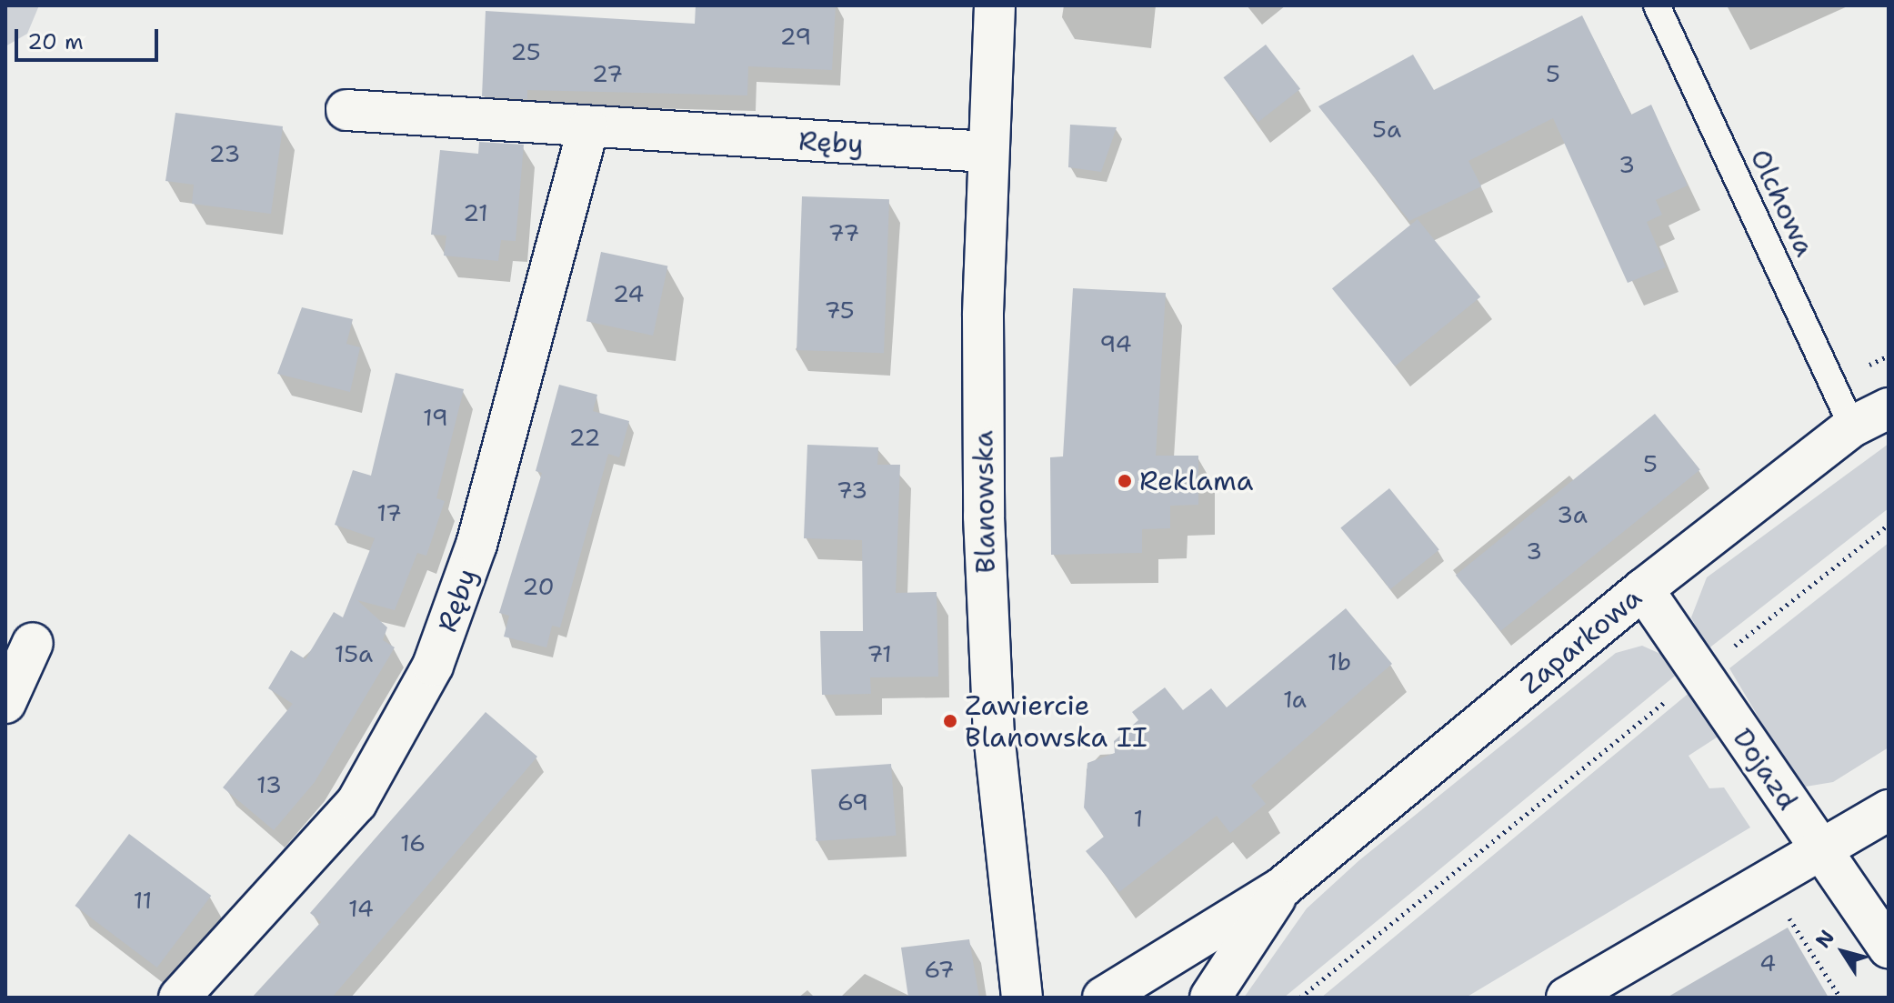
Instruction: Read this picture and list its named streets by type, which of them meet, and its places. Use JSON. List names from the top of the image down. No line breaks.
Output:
{"streets":{"street":["Ręby","Blanowska","Zaparkowa","Dojazd"],"lane":["Olchowa"]},"crossings":[["Ręby","Blanowska"],["Olchowa","Zaparkowa"],["Zaparkowa","Dojazd"]],"places":["Reklama","Zawiercie Blanowska II"],"house_numbers":["29","25","27","5","5a","23","3","21","77","24","75","94","19","22","5","73","17","3a","3","20","15a","71","1b","1a","13","69","1","16","11","14","4","67"],"scale_bar":"20 m","north":"top left"}
